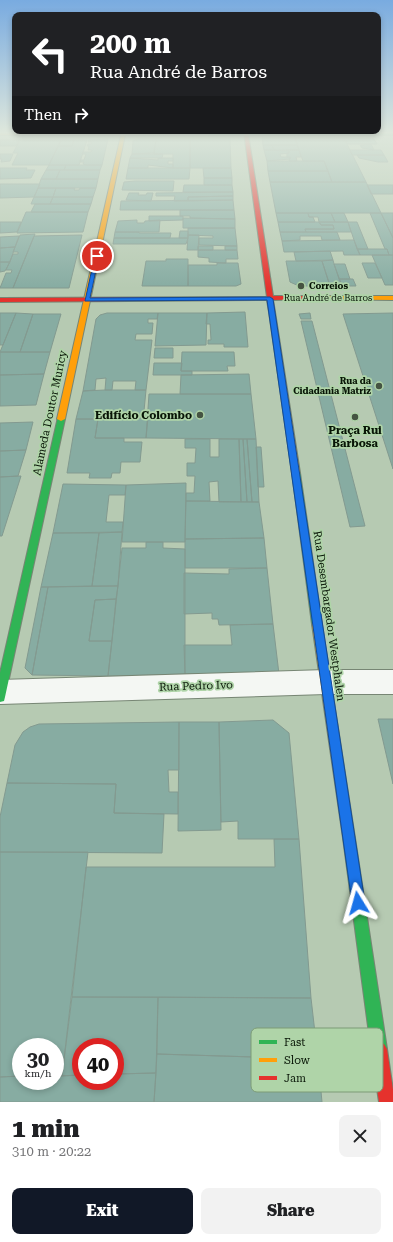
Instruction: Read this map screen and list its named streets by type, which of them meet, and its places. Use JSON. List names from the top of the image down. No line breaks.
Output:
{"streets":{"street":["Rua André de Barros","Alameda Doutor Muricy","Rua Desembargador Westphalen","Rua Pedro Ivo"]},"crossings":[["Rua André de Barros","Alameda Doutor Muricy"],["Rua André de Barros","Rua Desembargador Westphalen"],["Alameda Doutor Muricy","Rua Pedro Ivo"],["Rua Desembargador Westphalen","Rua Pedro Ivo"]],"places":["Correios","Rua da Cidadania Matriz","Edifício Colombo","Praça Rui Barbosa"],"legend":["Fast","Slow","Jam"],"page":{"turn":["200 m","Rua André de Barros"],"then":"Then","speed":"30 km/h","limit":"40","heading":["1 min","310 m · 20:22"],"buttons":["Exit","Share"]}}
